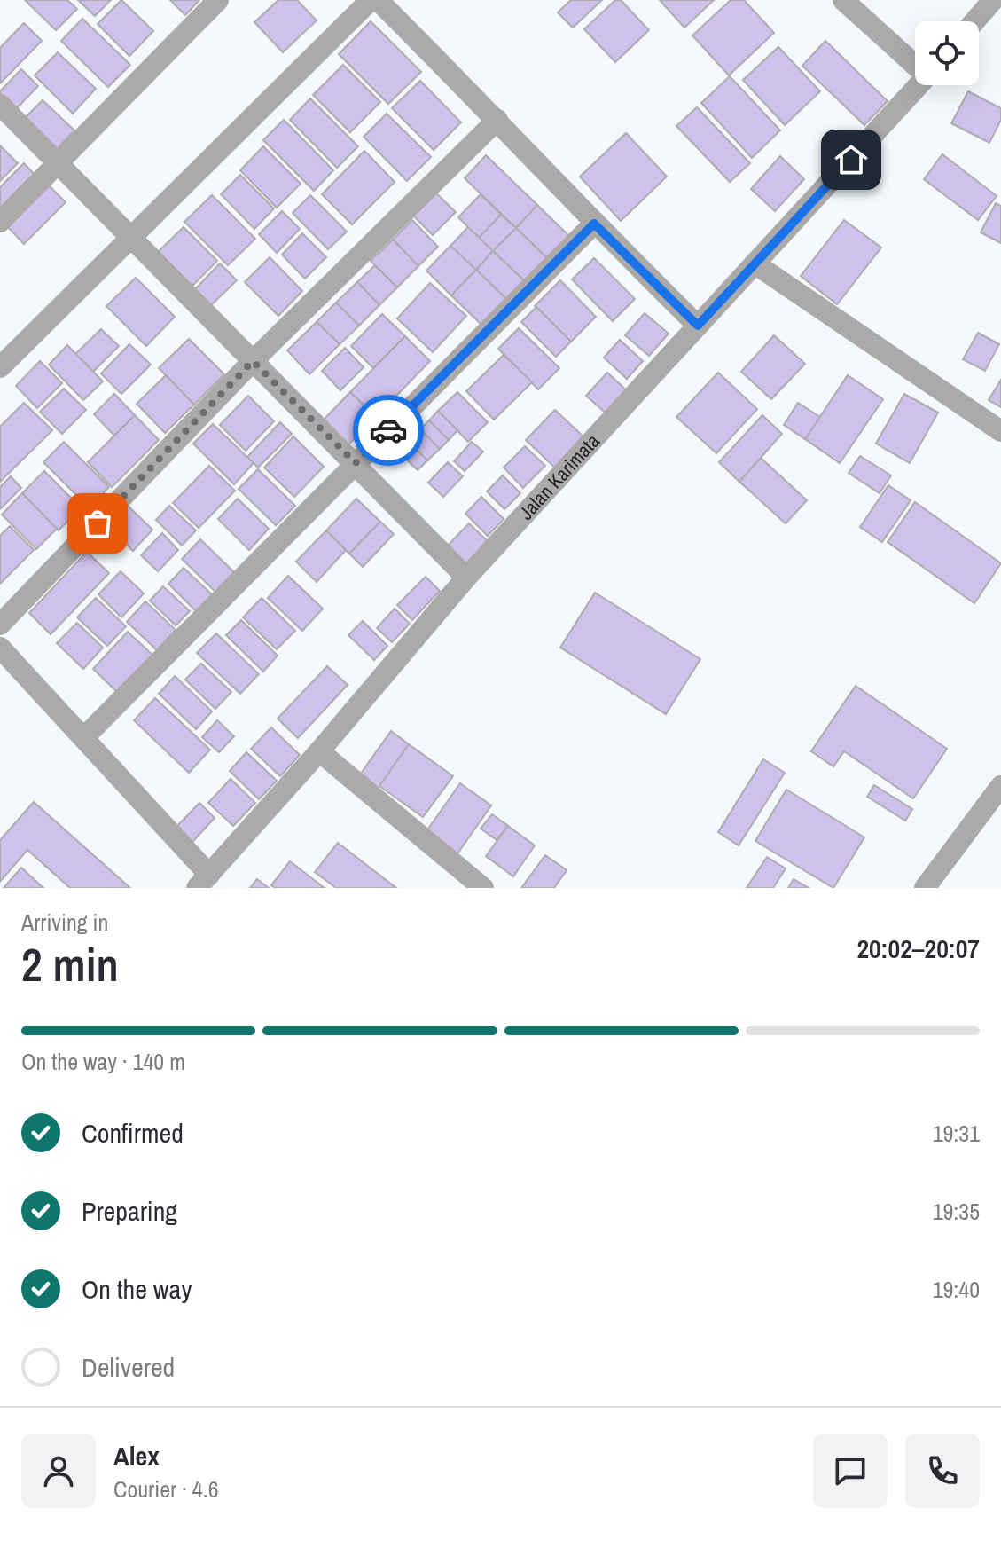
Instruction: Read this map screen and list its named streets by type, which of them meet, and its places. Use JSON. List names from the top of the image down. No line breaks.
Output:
{"streets":{"street":["Jalan Karimata"]},"page":{"heading":["2 min","Arriving in","20:02–20:07"],"panel":["Alex","Courier · 4.6"],"bar":"On the way · 140 m","list":[["Confirmed","19:31"],["Preparing","19:35"],["On the way","19:40"],"Delivered"]}}
